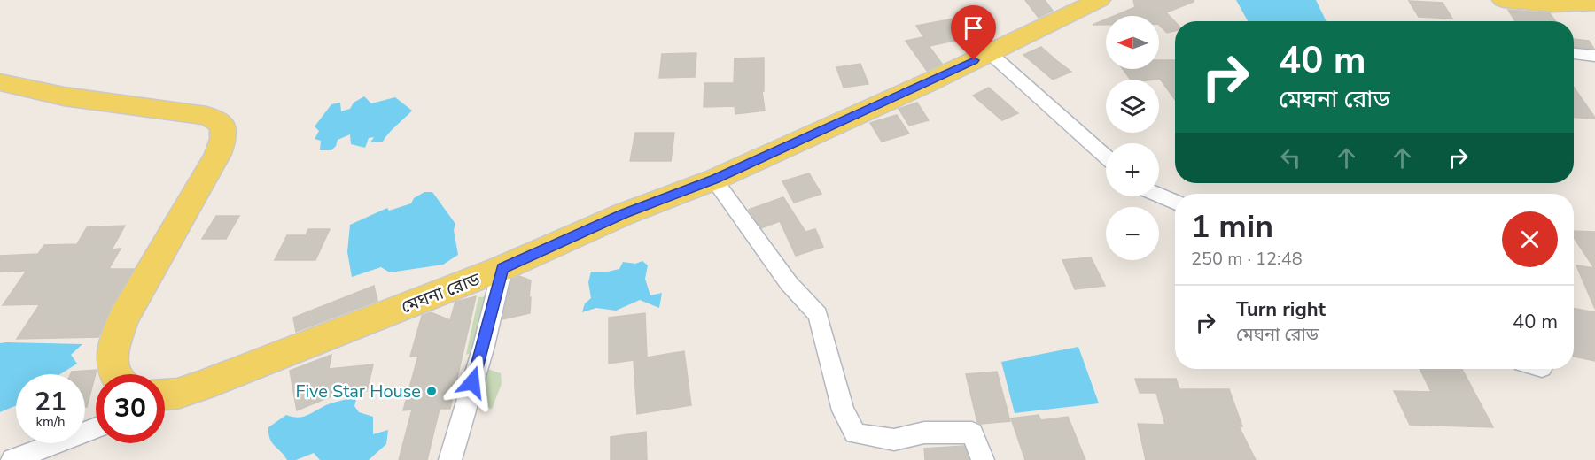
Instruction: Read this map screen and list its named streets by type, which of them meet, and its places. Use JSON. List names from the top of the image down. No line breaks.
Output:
{"streets":{"main road":["মেঘনা রোড"]},"places":["Five Star House"],"north":"left","page":{"map_buttons":["+","−"],"turn":["40 m","মেঘনা রোড"],"heading":["1 min","250 m · 12:48"],"list":[{"name":"Turn right","note":"মেঘনা রোড","value":"40 m"}],"speed":"21 km/h","limit":"30"}}
